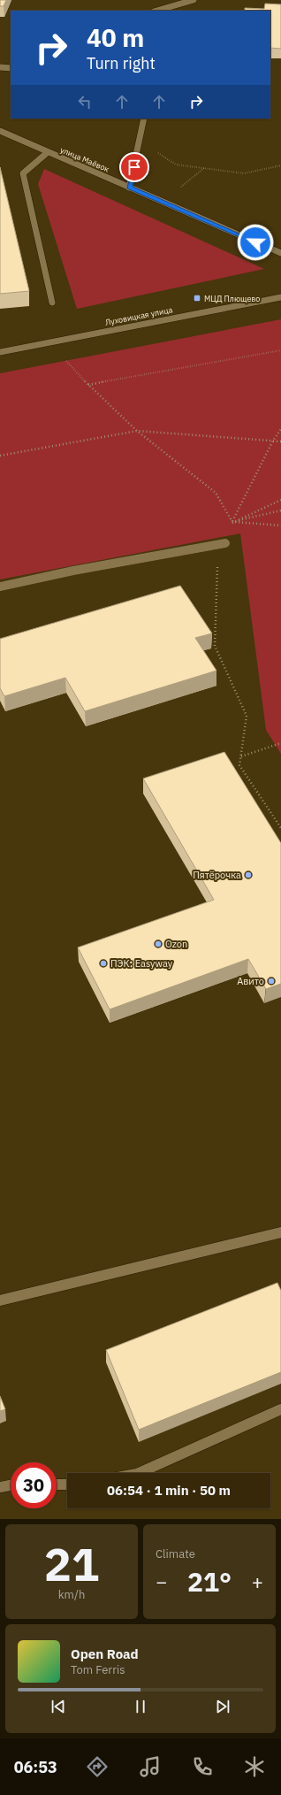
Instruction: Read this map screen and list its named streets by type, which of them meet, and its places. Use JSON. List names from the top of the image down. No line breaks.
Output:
{"streets":{"street":["улица Маёвок","Луховицкая улица"]},"places":{"transit":["МЦД Плющево"],"other":["Пятёрочка","Ozon","ПЭК: Easyway","Авито"]},"page":{"turn":["40 m","Turn right"],"limit":"30","trip":"06:54 · 1 min · 50 m","tile":[["21","km/h"],"Climate"],"heat":["−","21°","+"],"song":["Open Road","Tom Ferris"],"tabs":"06:53"}}
